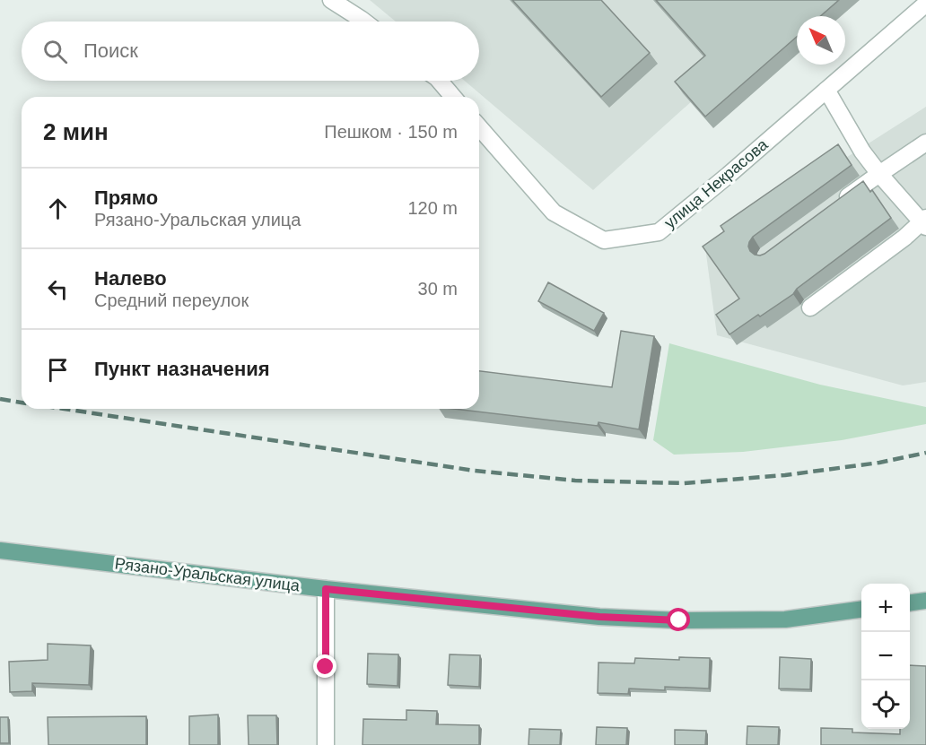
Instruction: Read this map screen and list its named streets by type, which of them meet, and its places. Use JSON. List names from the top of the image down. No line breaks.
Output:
{"streets":{"main road":["Рязано-Уральская улица"],"street":["улица Некрасова"]},"north":"top left","page":{"search":"Поиск","heading":["2 мин","Пешком · 150 m"],"list":[["Прямо","Рязано-Уральская улица","120 m"],["Налево","Средний переулок","30 m"],"Пункт назначения"],"map_buttons":["+","−"]}}
